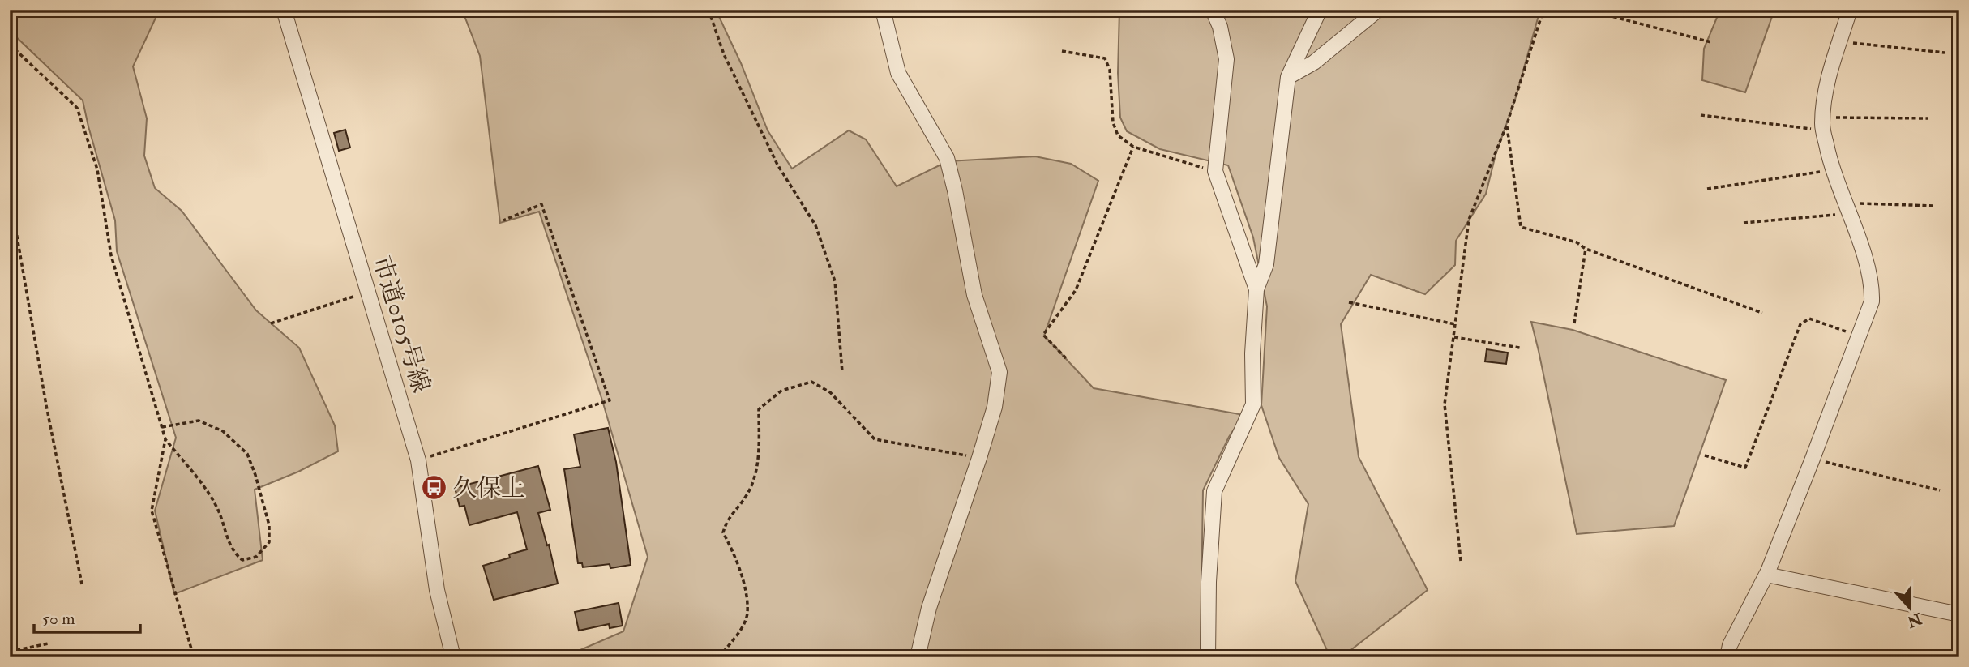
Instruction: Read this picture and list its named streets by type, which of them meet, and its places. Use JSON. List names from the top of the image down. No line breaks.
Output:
{"streets":{"street":["市道0105号線"]},"places":{"bus stop":["久保上"]},"scale_bar":"50 m","north":"bottom"}
